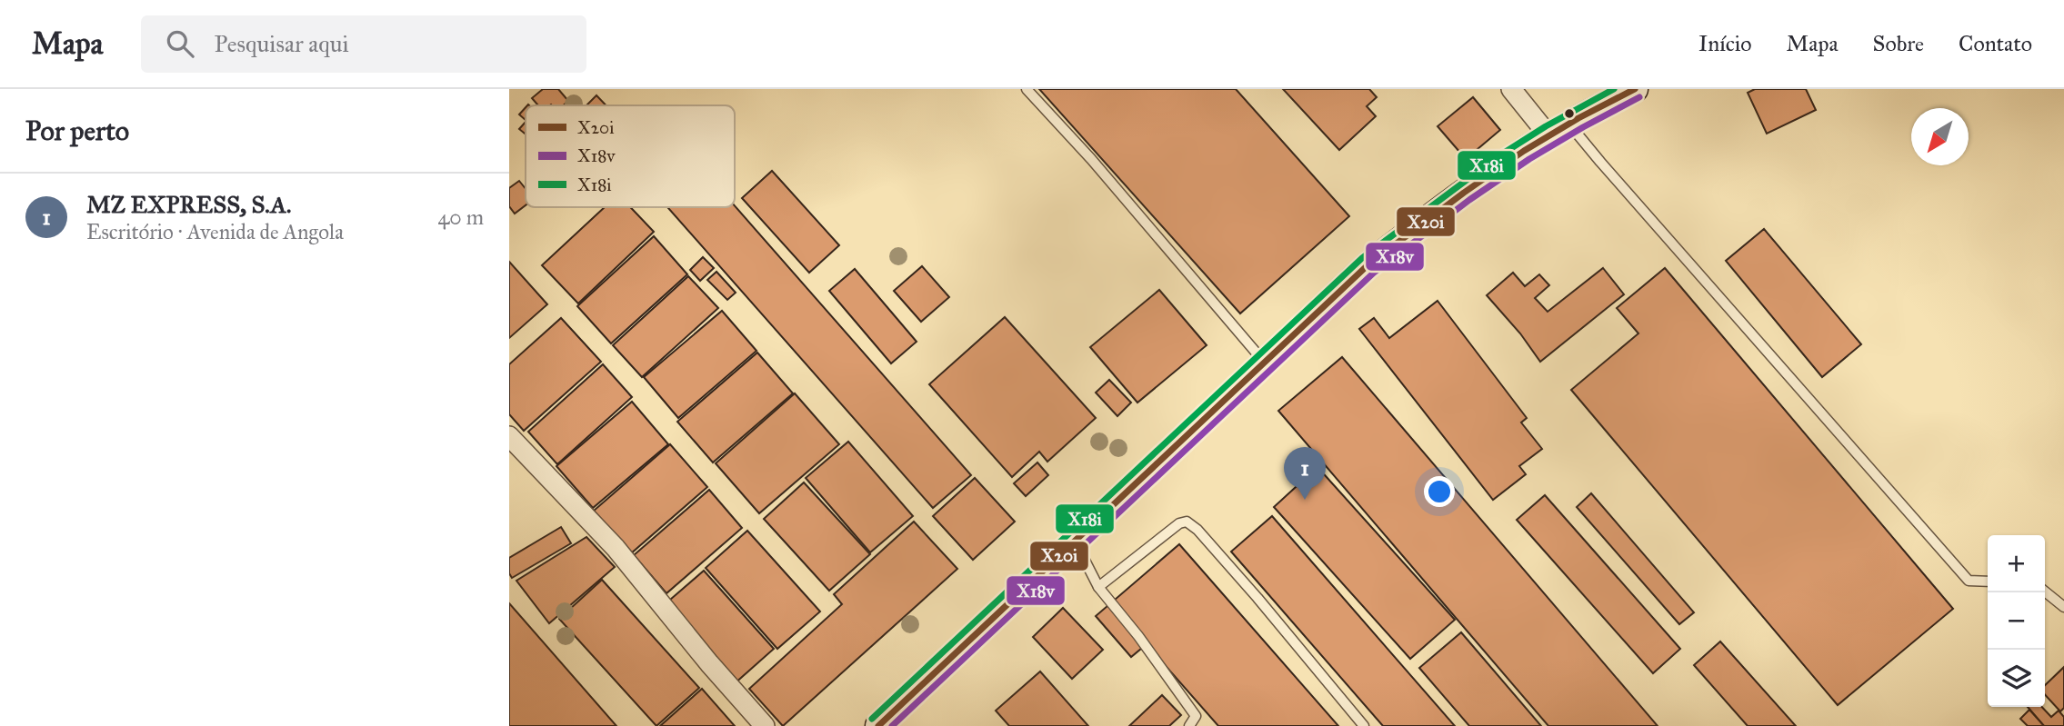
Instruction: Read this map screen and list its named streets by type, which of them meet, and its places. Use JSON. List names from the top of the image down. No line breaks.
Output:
{"lines":["transit line X20i","transit line X18i","transit line X18v"],"legend":["X20i","X18v","X18i"],"north":"bottom left","page":{"header":"Mapa","search":"Pesquisar aqui","nav":["Início","Mapa","Sobre","Contato"],"heading":"Por perto","list":[{"mark":"1","name":"MZ EXPRESS, S.A.","note":"Escritório · Avenida de Angola","value":"40 m"}],"pins":"1","map_buttons":["+","−"]}}
